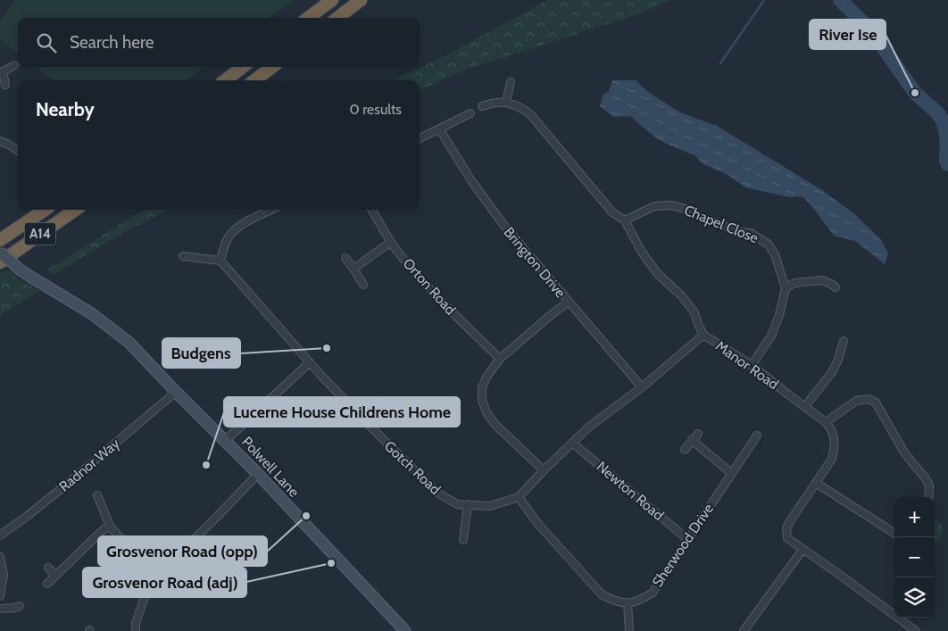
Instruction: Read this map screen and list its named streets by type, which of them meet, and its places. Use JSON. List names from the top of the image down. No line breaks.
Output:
{"streets":{"highway":["A14"],"street":["Chapel Close","Brington Drive","Orton Road","Manor Road","Radnor Way","Polwell Lane","Gotch Road","Newton Road","Sherwood Drive"]},"crossings":[["Chapel Close","Manor Road"],["Brington Drive","Gotch Road"],["Manor Road","Gotch Road"],["Radnor Way","Polwell Lane"],["Gotch Road","Newton Road"],["Newton Road","Sherwood Drive"]],"places":["River Ise","Budgens","Lucerne House Childrens Home","Grosvenor Road (opp)","Grosvenor Road (adj)"],"page":{"search":"Search here","heading":["Nearby","0 results"],"map_buttons":["+","−"]}}
